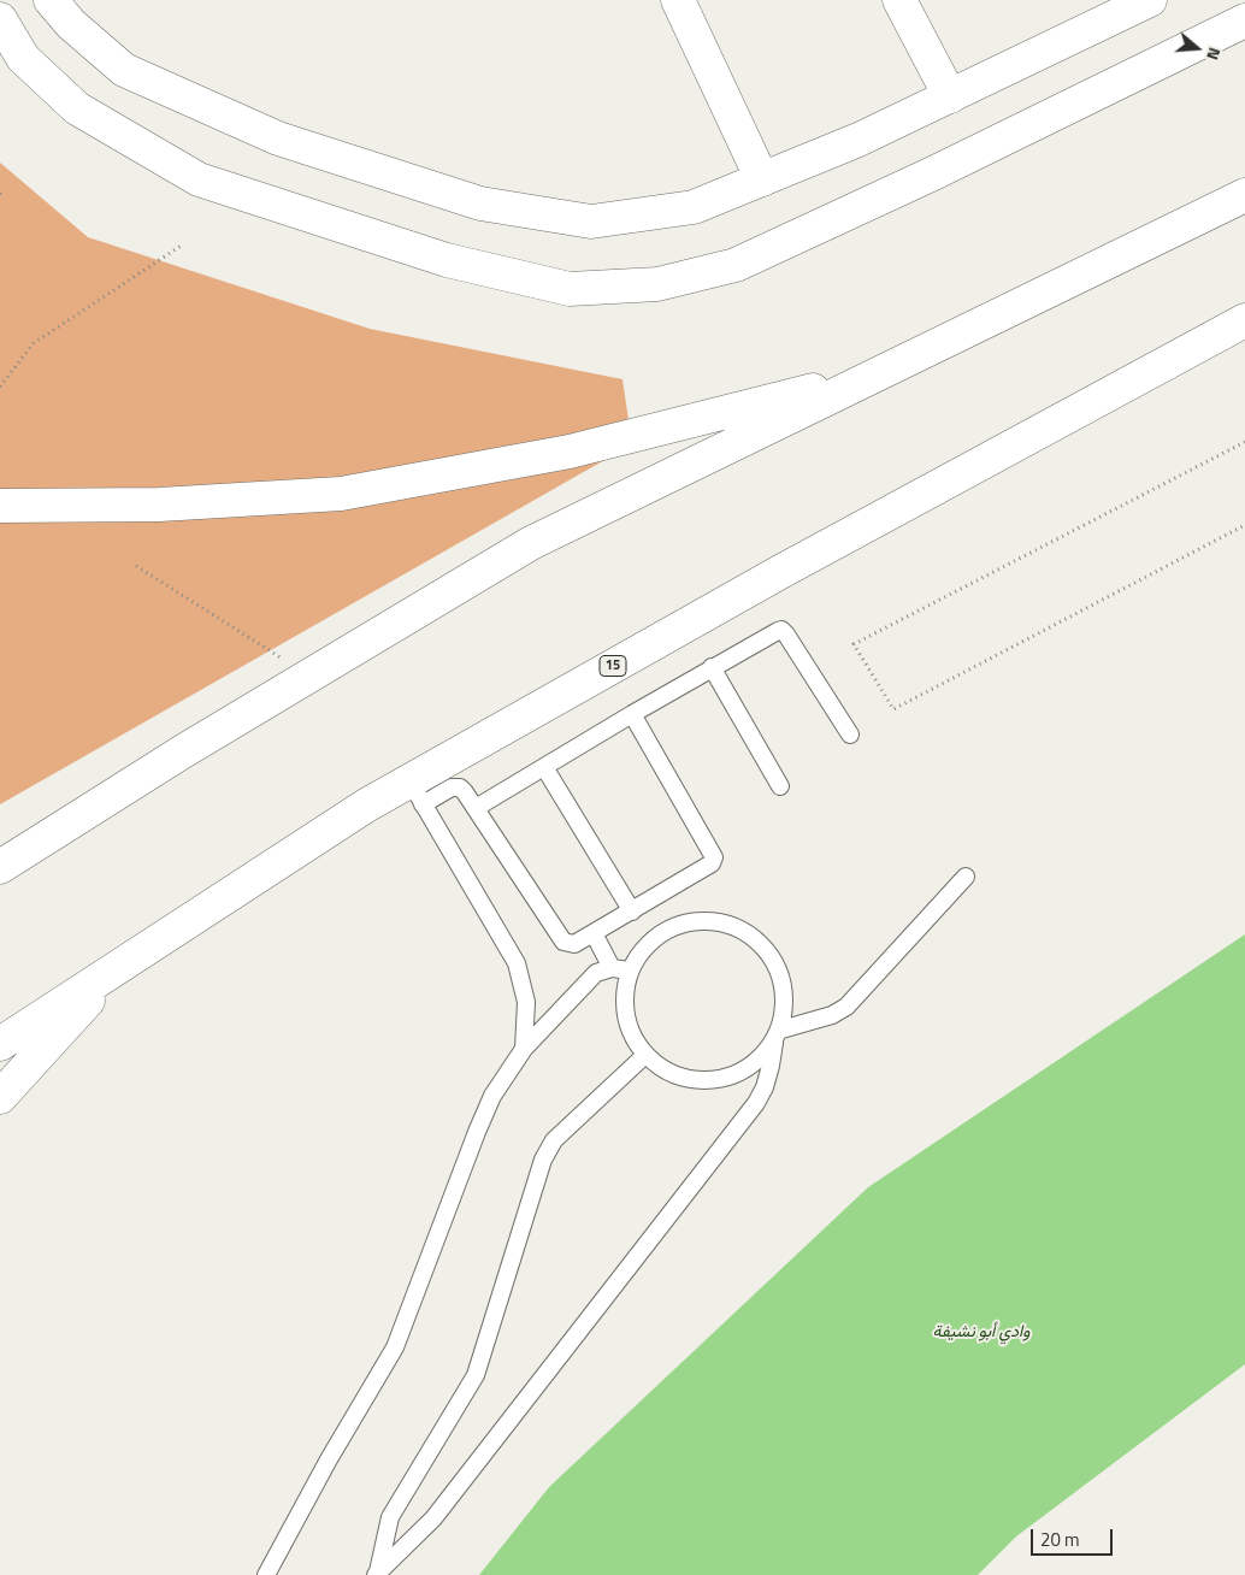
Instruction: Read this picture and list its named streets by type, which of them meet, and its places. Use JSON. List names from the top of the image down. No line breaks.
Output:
{"streets":{"main road":["15"]},"water":["وادي أبو نشيفة"],"scale_bar":"20 m","north":"right"}
